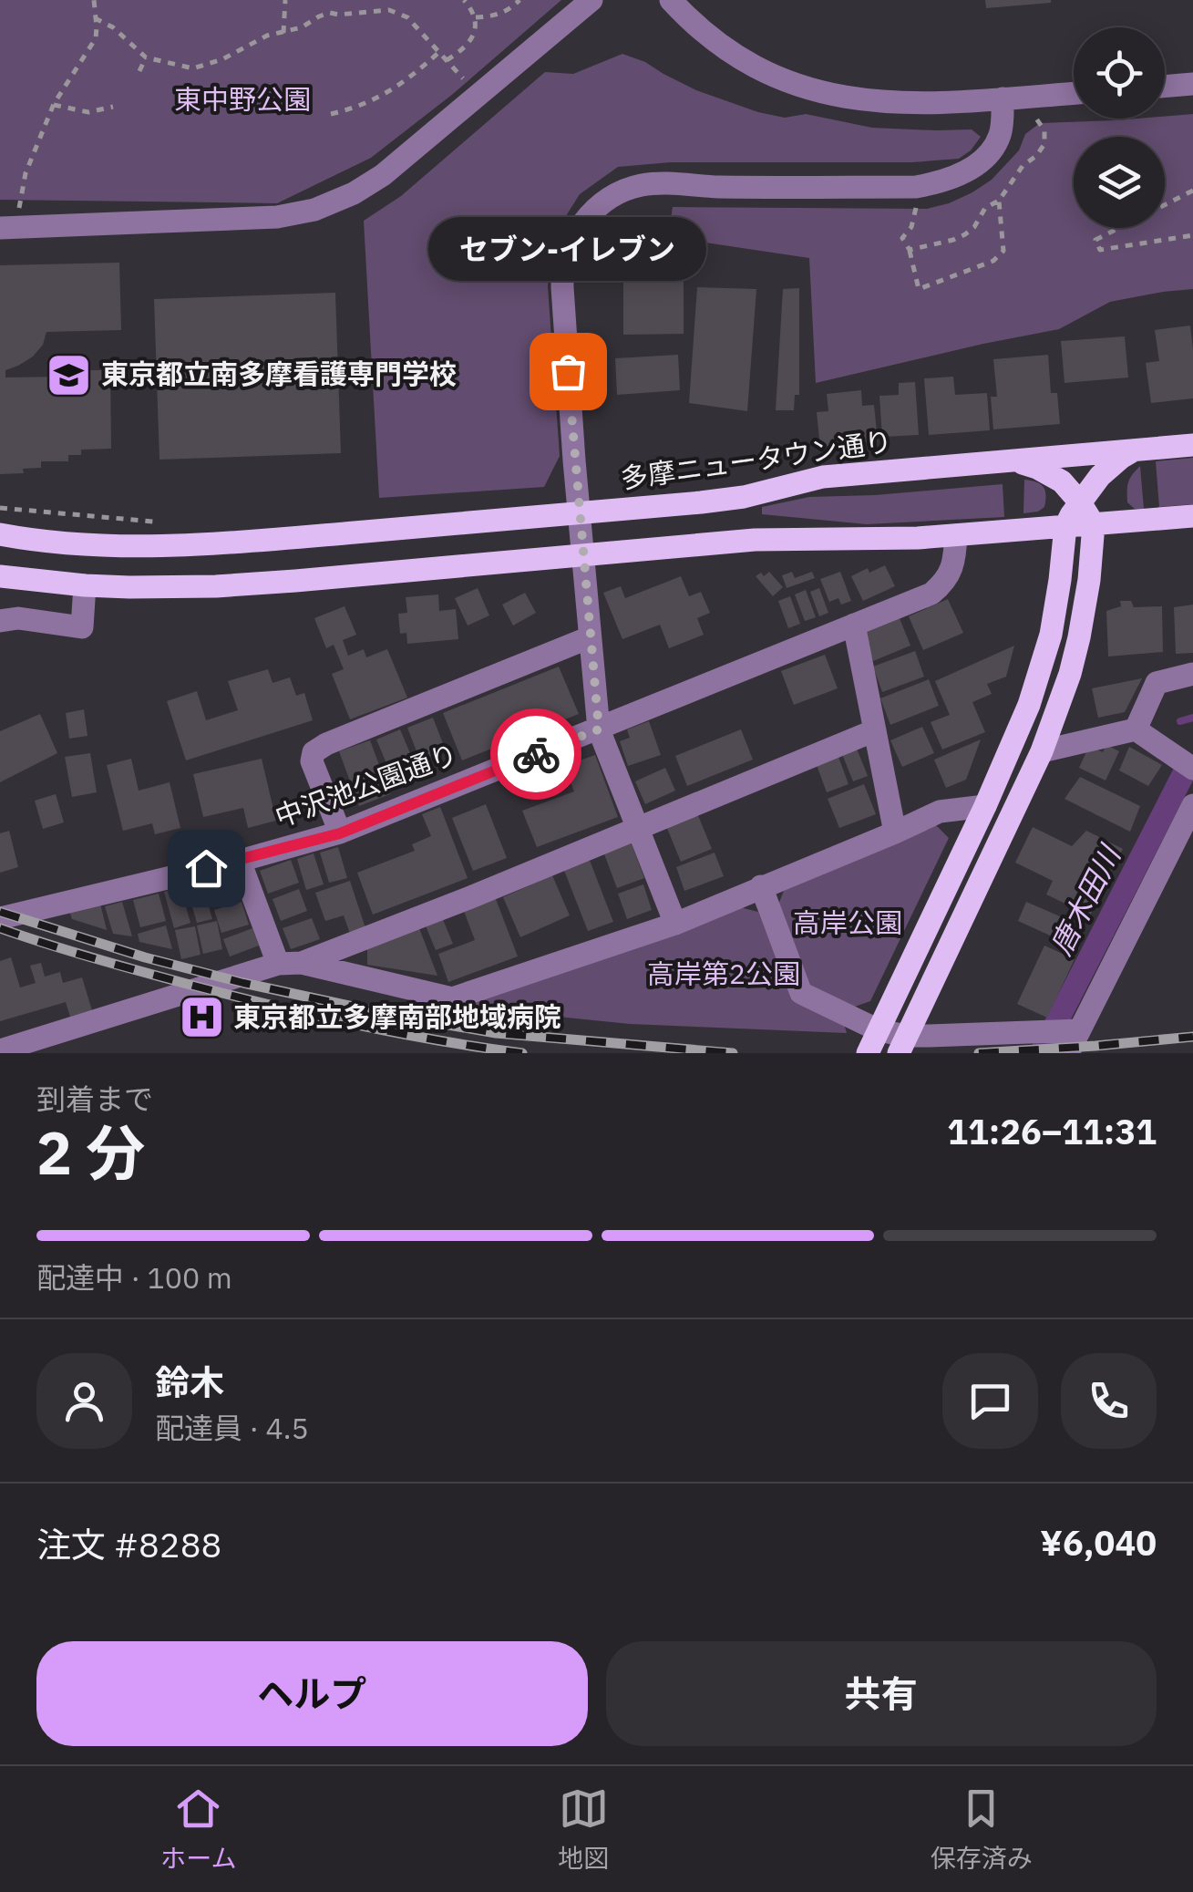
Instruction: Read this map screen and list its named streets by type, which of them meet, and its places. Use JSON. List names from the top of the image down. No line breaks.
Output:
{"streets":{"main road":["多摩ニュータウン通り"],"street":["中沢池公園通り"]},"water":["唐木田川"],"parks":["東中野公園","高岸公園","高岸第2公園"],"places":{"other":["セブン-イレブン"],"school or university":["東京都立南多摩看護専門学校"],"hospital":["東京都立多摩南部地域病院"]},"page":{"bubble":"セブン-イレブン","heading":["2 分","到着まで","11:26–11:31"],"panel":["鈴木","配達員 · 4.5","注文 #8288","¥6,040"],"bar":"配達中 · 100 m","buttons":["ヘルプ","共有"],"tabs":["ホーム","地図","保存済み"]}}
